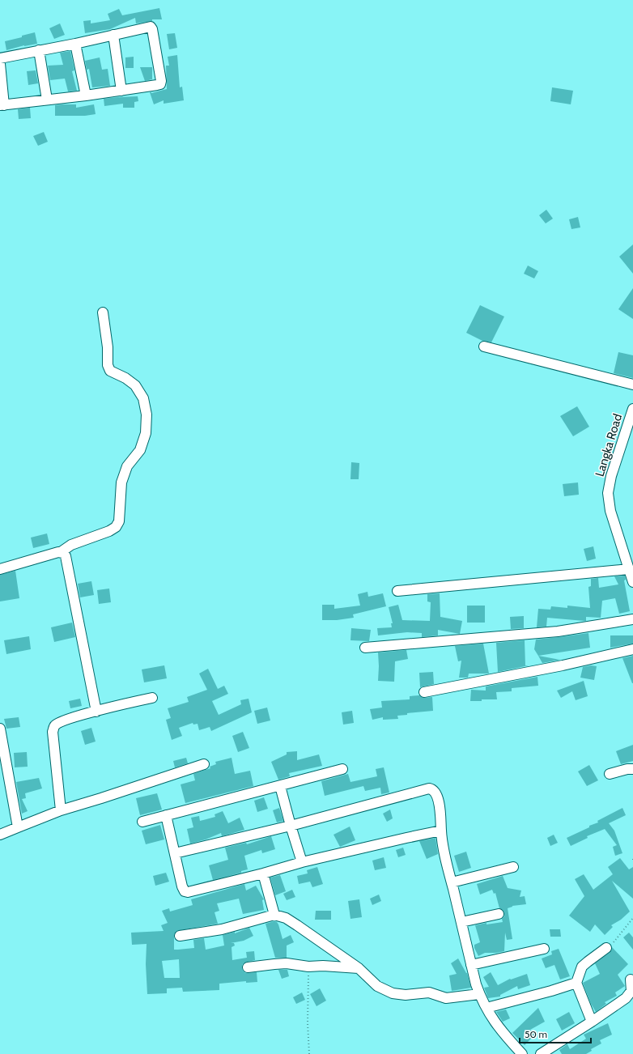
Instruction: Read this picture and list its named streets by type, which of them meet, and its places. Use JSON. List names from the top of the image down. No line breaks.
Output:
{"streets":{"street":["Langka Road"]},"scale_bar":"50 m"}
